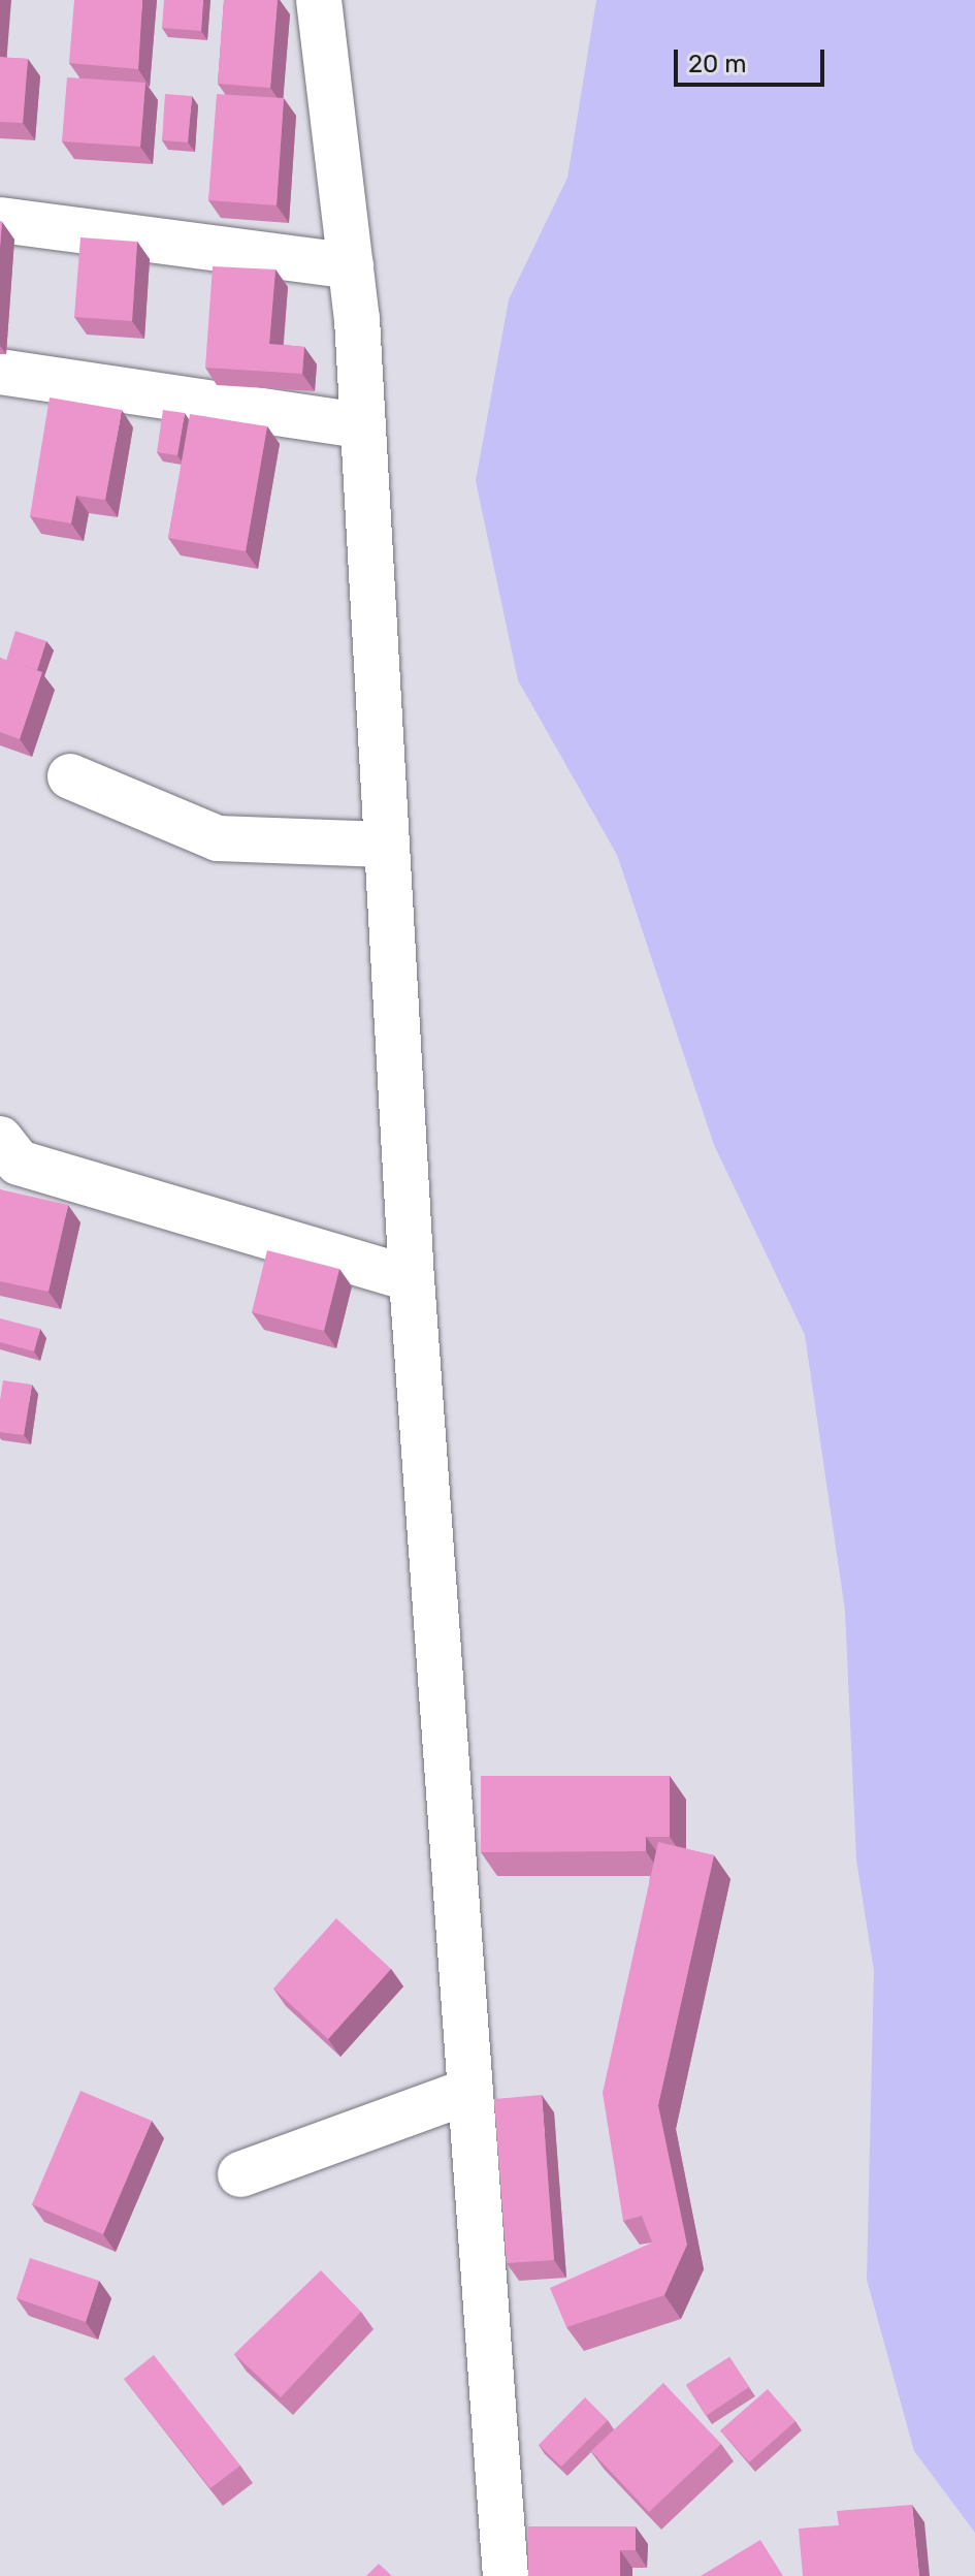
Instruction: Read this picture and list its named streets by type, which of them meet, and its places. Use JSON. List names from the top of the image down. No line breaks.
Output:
{"scale_bar":"20 m"}
